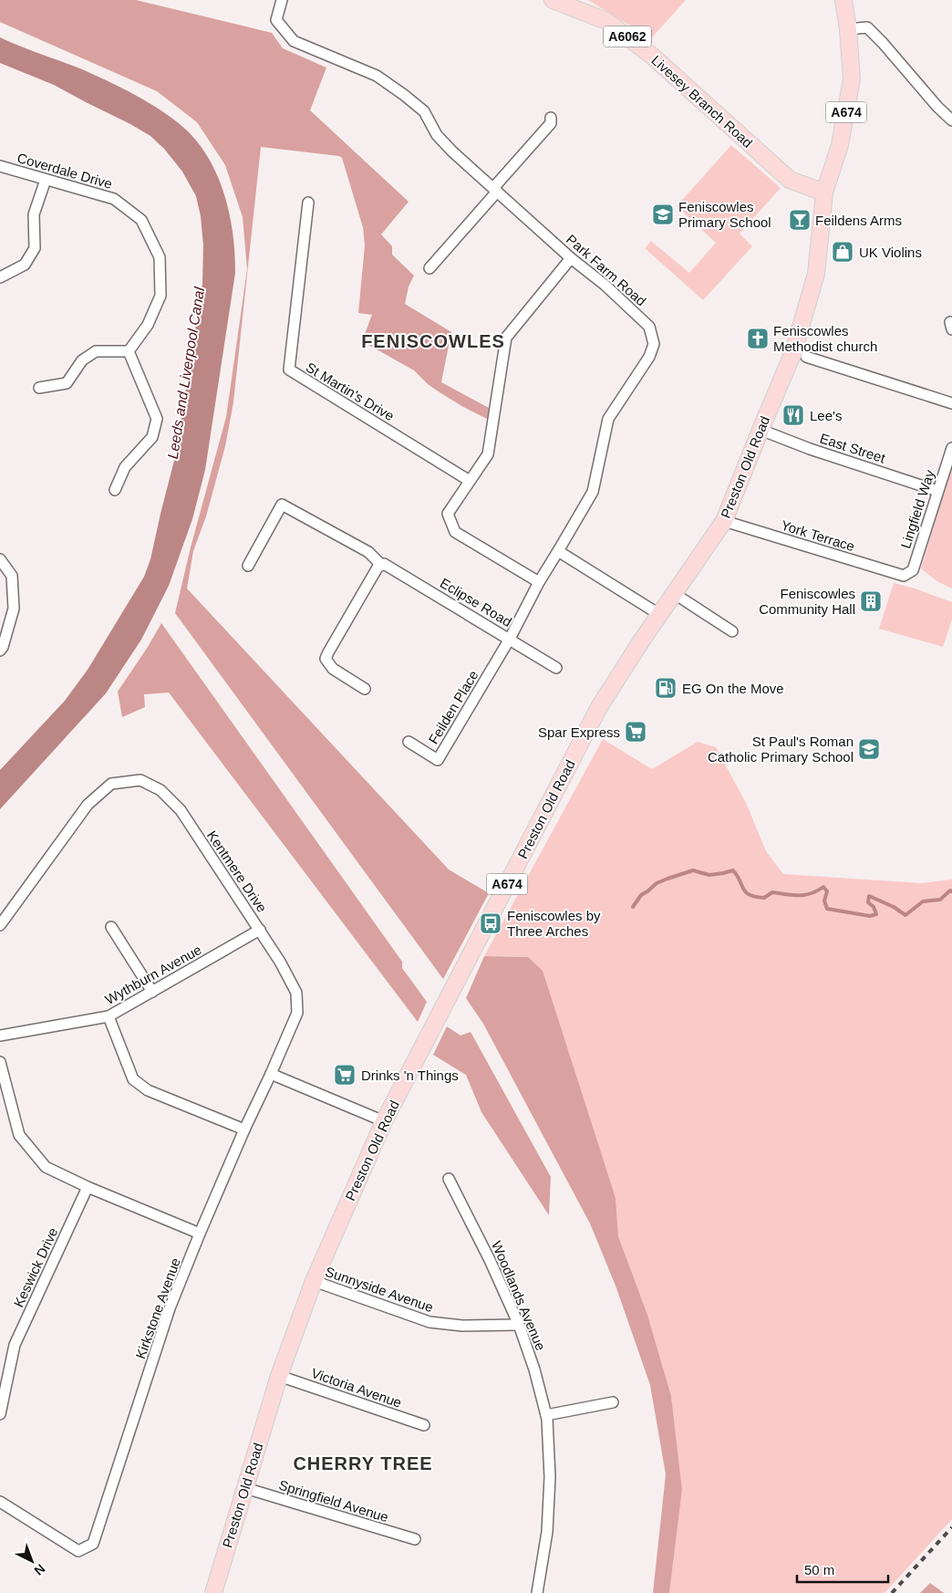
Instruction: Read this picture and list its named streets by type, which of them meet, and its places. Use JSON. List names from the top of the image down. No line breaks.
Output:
{"streets":{"main road":["A6062","Livesey Branch Road","A674","Preston Old Road"],"street":["Coverdale Drive","Park Farm Road","St Martin's Drive","East Street","Lingfield Way","York Terrace","Eclipse Road","Feilden Place","Kentmere Drive","Wythburn Avenue","Keswick Drive","Sunnyside Avenue","Woodlands Avenue","Kirkstone Avenue","Victoria Avenue","Springfield Avenue"]},"crossings":[["Livesey Branch Road","Preston Old Road"],["Park Farm Road","Eclipse Road"],["Park Farm Road","Feilden Place"],["East Street","Preston Old Road"],["East Street","Lingfield Way"],["Preston Old Road","York Terrace"],["Preston Old Road","Sunnyside Avenue"],["Preston Old Road","Victoria Avenue"],["Preston Old Road","Springfield Avenue"],["Lingfield Way","York Terrace"],["Eclipse Road","Feilden Place"],["Kentmere Drive","Wythburn Avenue"],["Kentmere Drive","Kirkstone Avenue"],["Sunnyside Avenue","Woodlands Avenue"]],"districts":["FENISCOWLES","CHERRY TREE"],"water":["Leeds and Liverpool Canal"],"places":{"school or university":["Feniscowles Primary School","St Paul's Roman Catholic Primary School"],"bar":["Feildens Arms"],"shop":["UK Violins"],"church":["Feniscowles Methodist church"],"restaurant":["Lee's"],"building":["Feniscowles Community Hall"],"fuel station":["EG On the Move"],"supermarket":["Spar Express","Drinks 'n Things"],"bus stop":["Feniscowles by Three Arches"]},"scale_bar":"50 m","north":"bottom right"}
